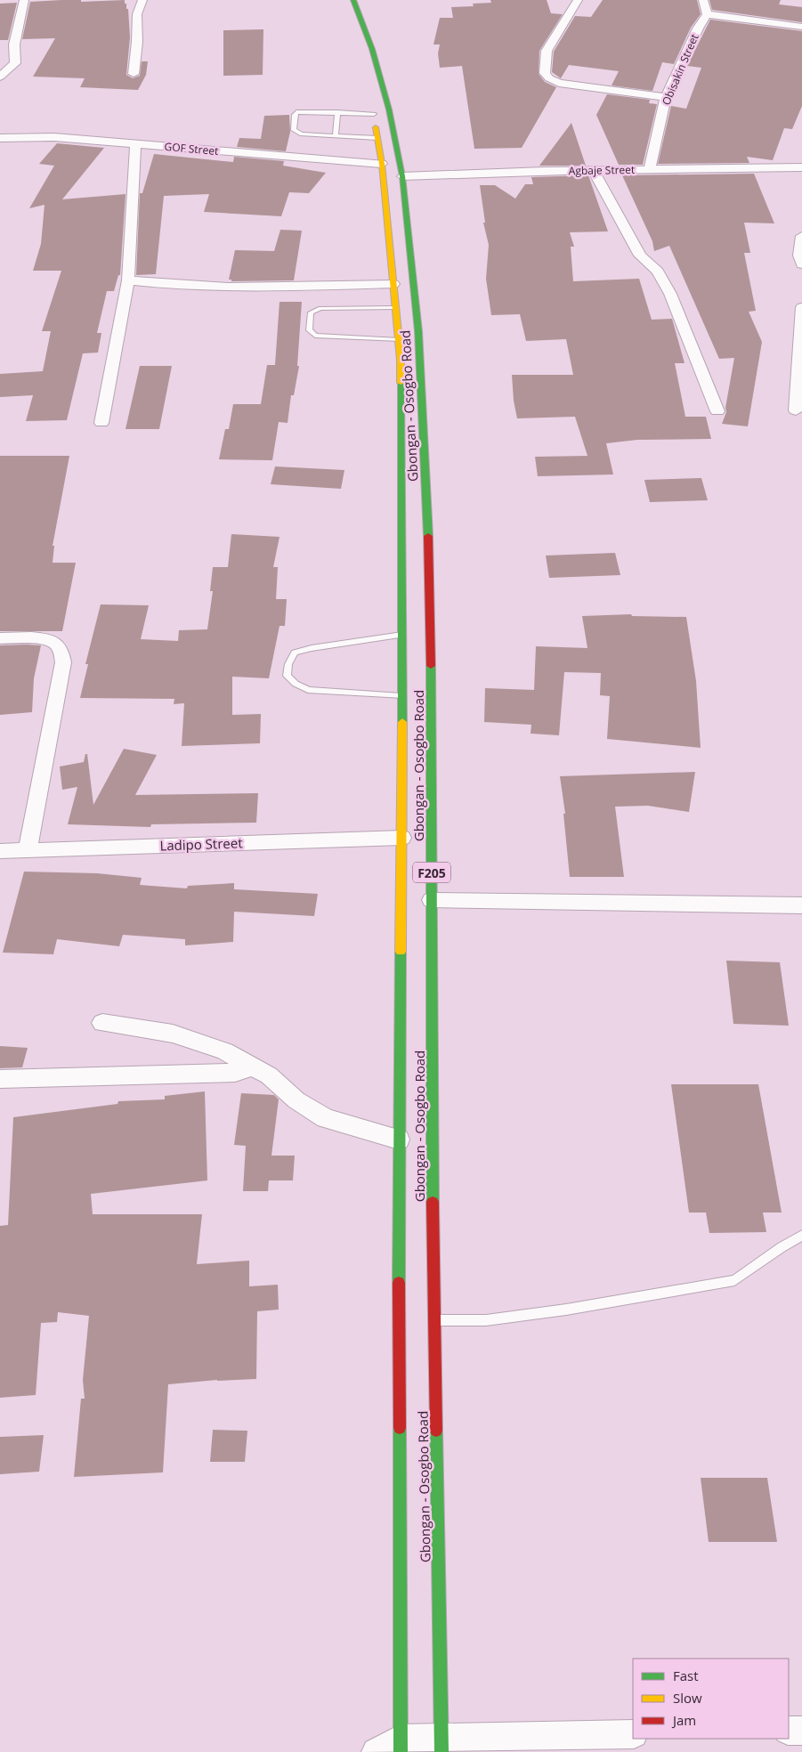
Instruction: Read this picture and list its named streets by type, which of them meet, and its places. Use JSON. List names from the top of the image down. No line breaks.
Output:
{"streets":{"main road":["Gbongan - Osogbo Road","F205"],"street":["Obisakin Street","GOF Street","Agbaje Street","Ladipo Street"]},"crossings":[["Obisakin Street","Agbaje Street"],["GOF Street","Gbongan - Osogbo Road"],["Agbaje Street","Gbongan - Osogbo Road"],["Gbongan - Osogbo Road","Ladipo Street"]],"legend":["Fast","Slow","Jam"]}
